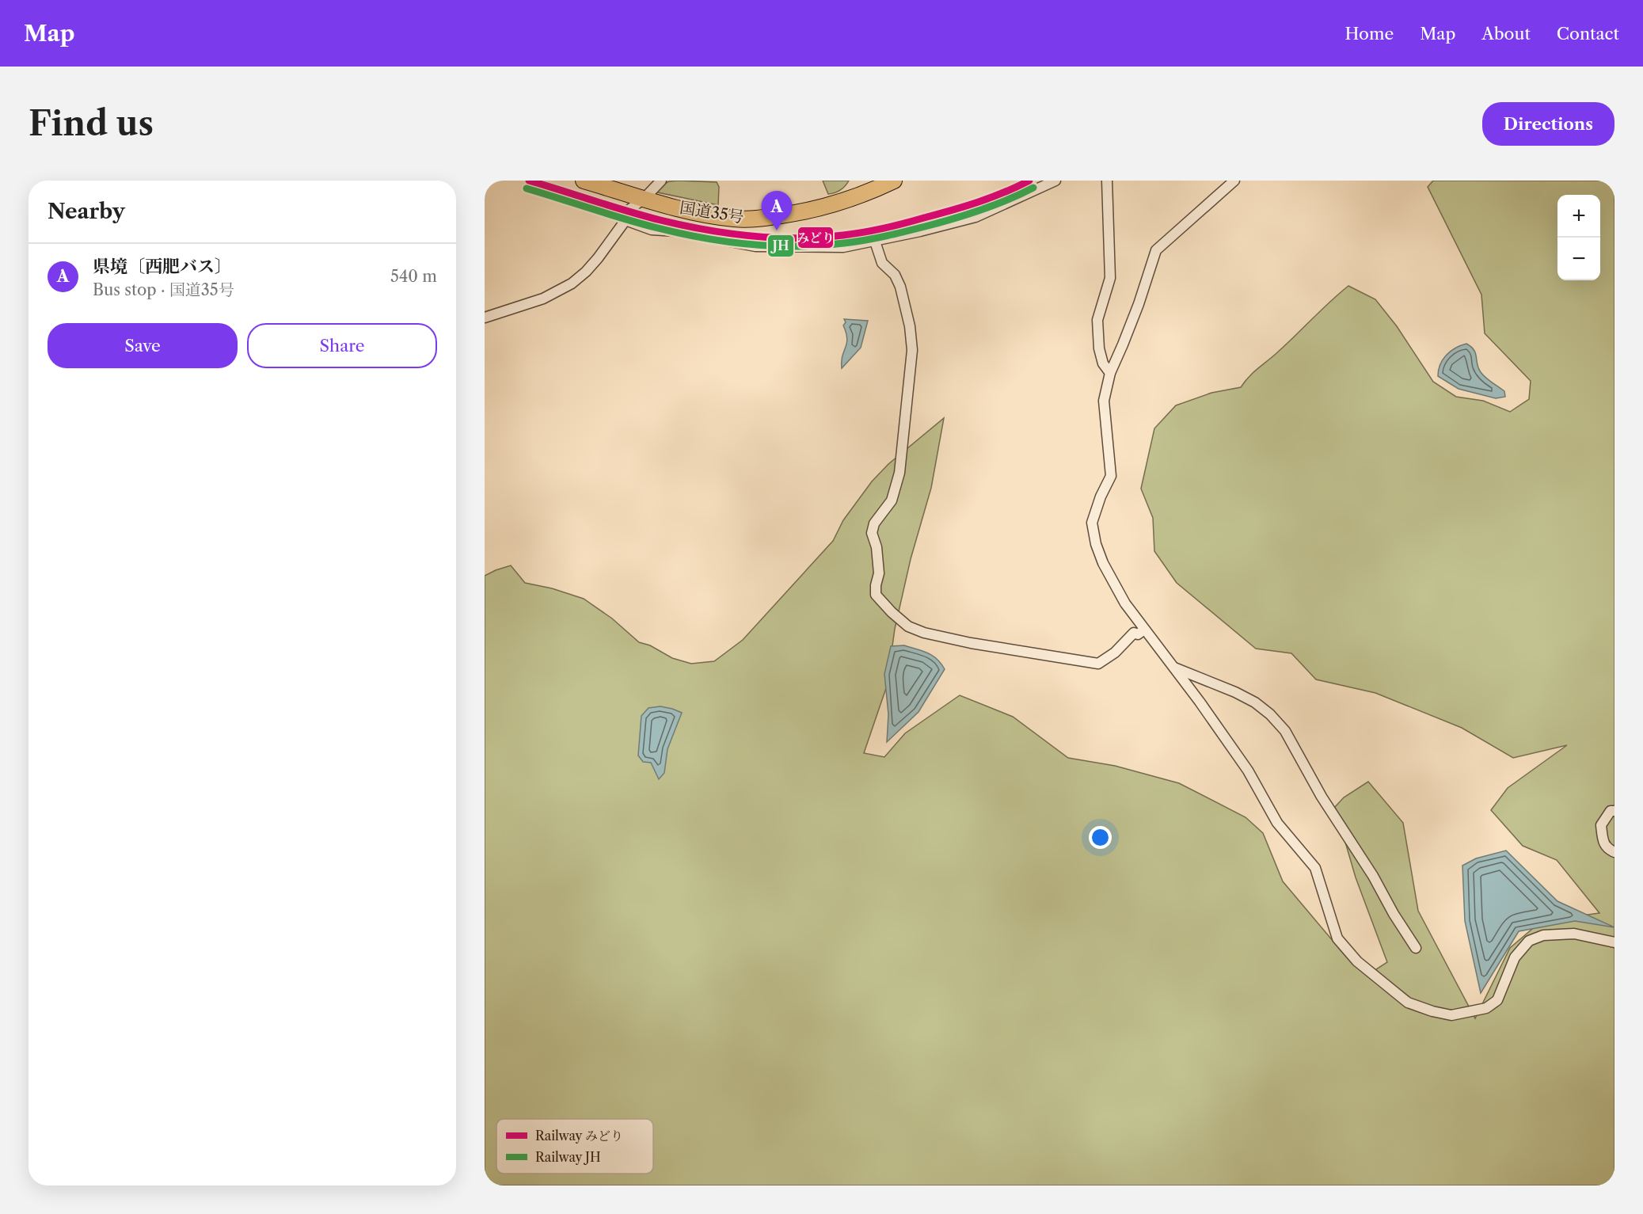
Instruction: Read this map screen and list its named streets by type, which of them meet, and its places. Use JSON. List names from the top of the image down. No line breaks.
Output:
{"streets":{"highway":["国道35号"]},"lines":["rail line みどり","rail line JH"],"legend":["Railway みどり","Railway JH"],"page":{"header":"Map","nav":["Home","Map","About","Contact"],"buttons":["Directions",["Save","Share"]],"title":"Find us","heading":"Nearby","pins":"A","map_buttons":["+","−"],"list":[{"mark":"A","name":"県境〔西肥バス〕","note":"Bus stop · 国道35号","value":"540 m"}]}}
